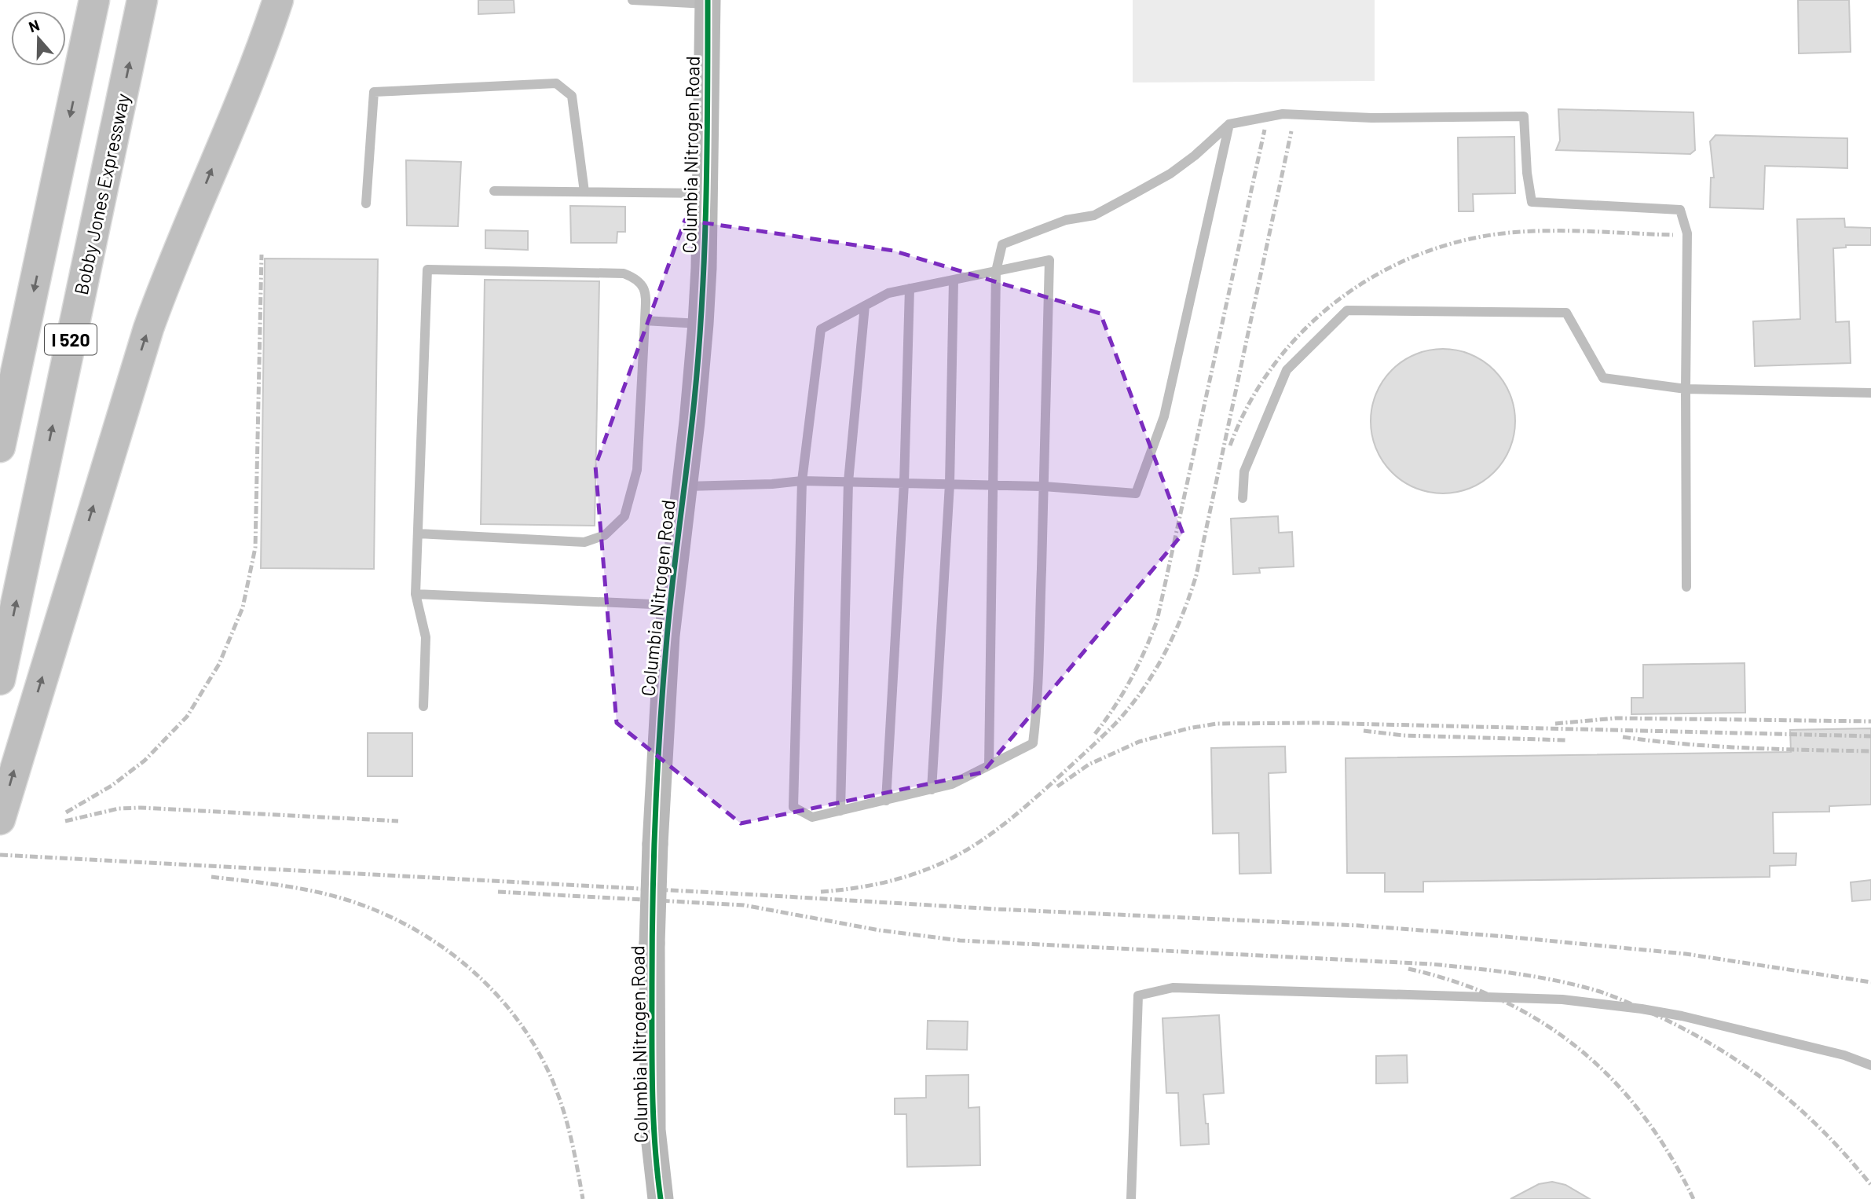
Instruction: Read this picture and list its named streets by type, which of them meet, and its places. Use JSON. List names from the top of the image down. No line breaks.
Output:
{"streets":{"highway":["Bobby Jones Expressway","I 520"],"street":["Columbia Nitrogen Road"]},"north":"top"}
